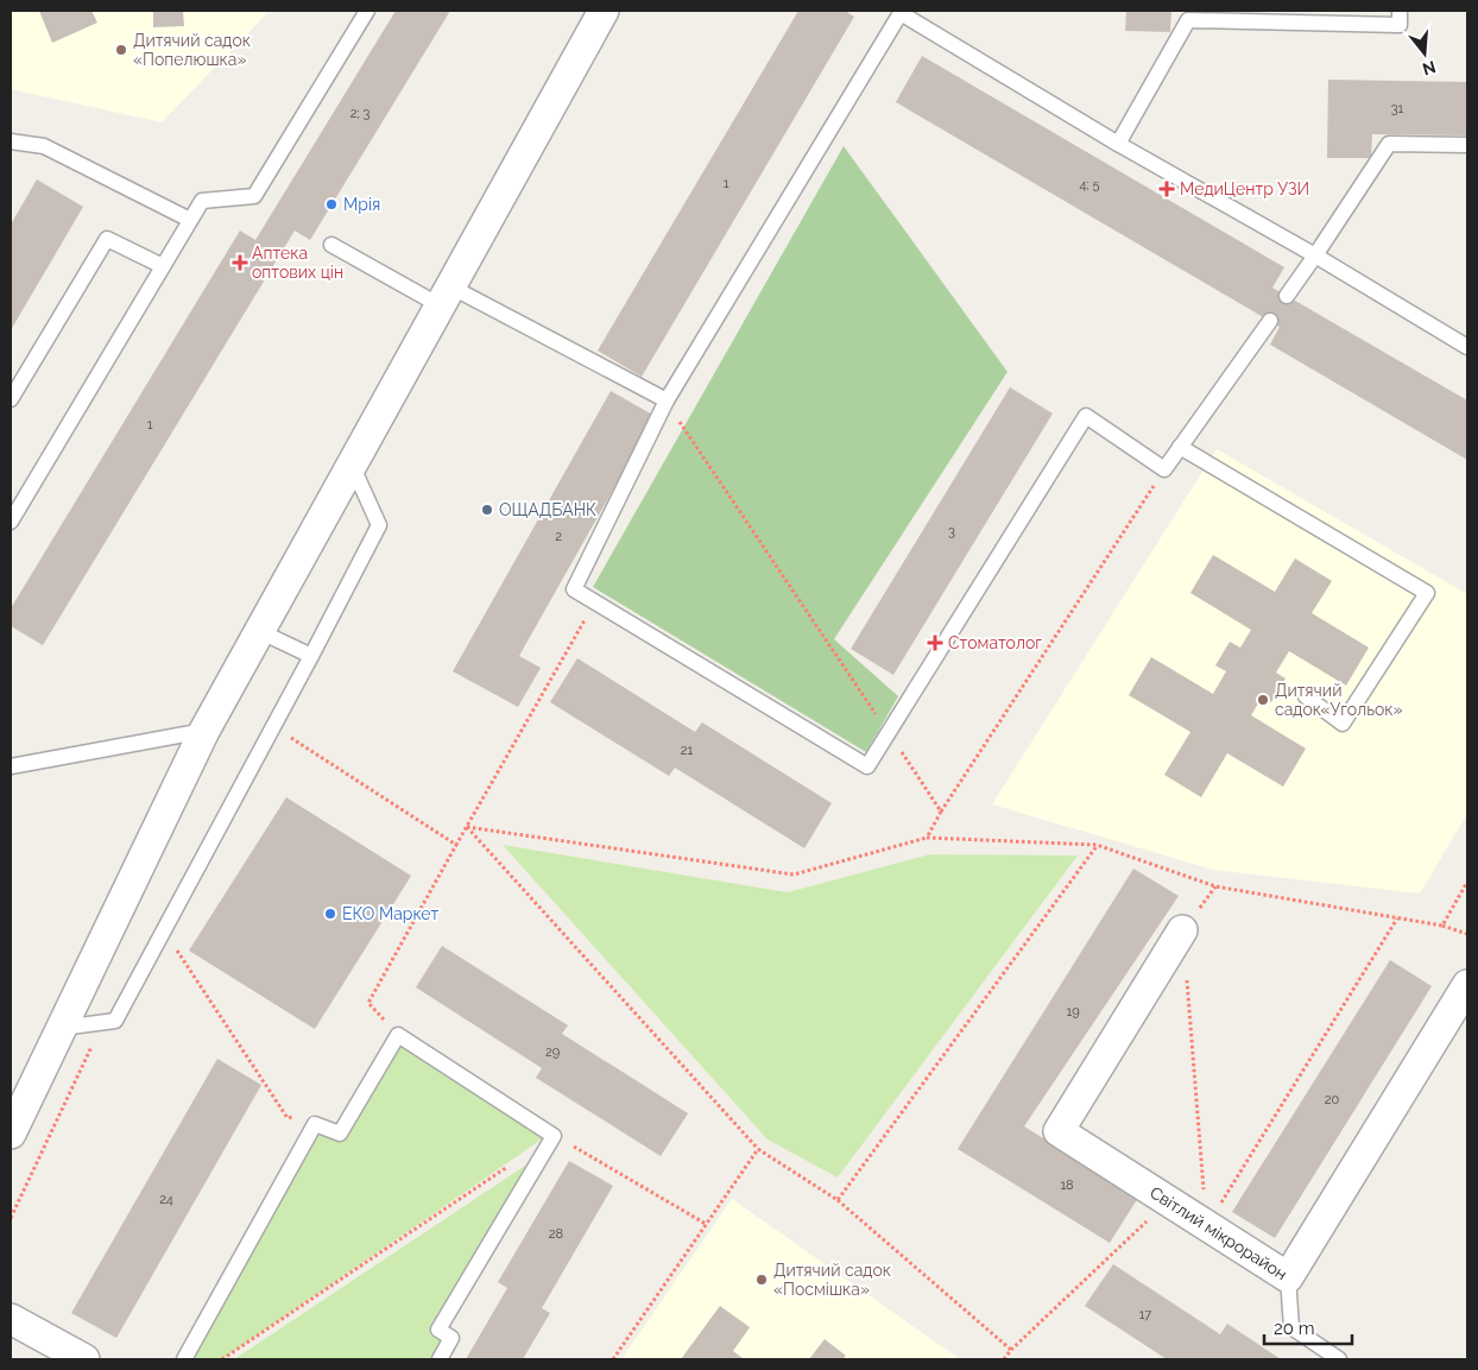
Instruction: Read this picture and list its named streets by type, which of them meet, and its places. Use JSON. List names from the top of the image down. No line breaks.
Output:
{"streets":{"street":["Світлий мікрорайон"]},"places":{"other":["Дитячий садок «Попелюшка»","Мрія","ОЩАДБАНК","Дитячий садок«Угольок»","ЕКО Маркет","Дитячий садок «Посмішка»"],"health":["МедиЦентр УЗИ","Аптека оптових цін","Стоматолог"]},"house_numbers":["31","2; 3","1","4; 5","1","3","2","21","19","29","20","18","24","28","17"],"scale_bar":"20 m","north":"bottom"}
